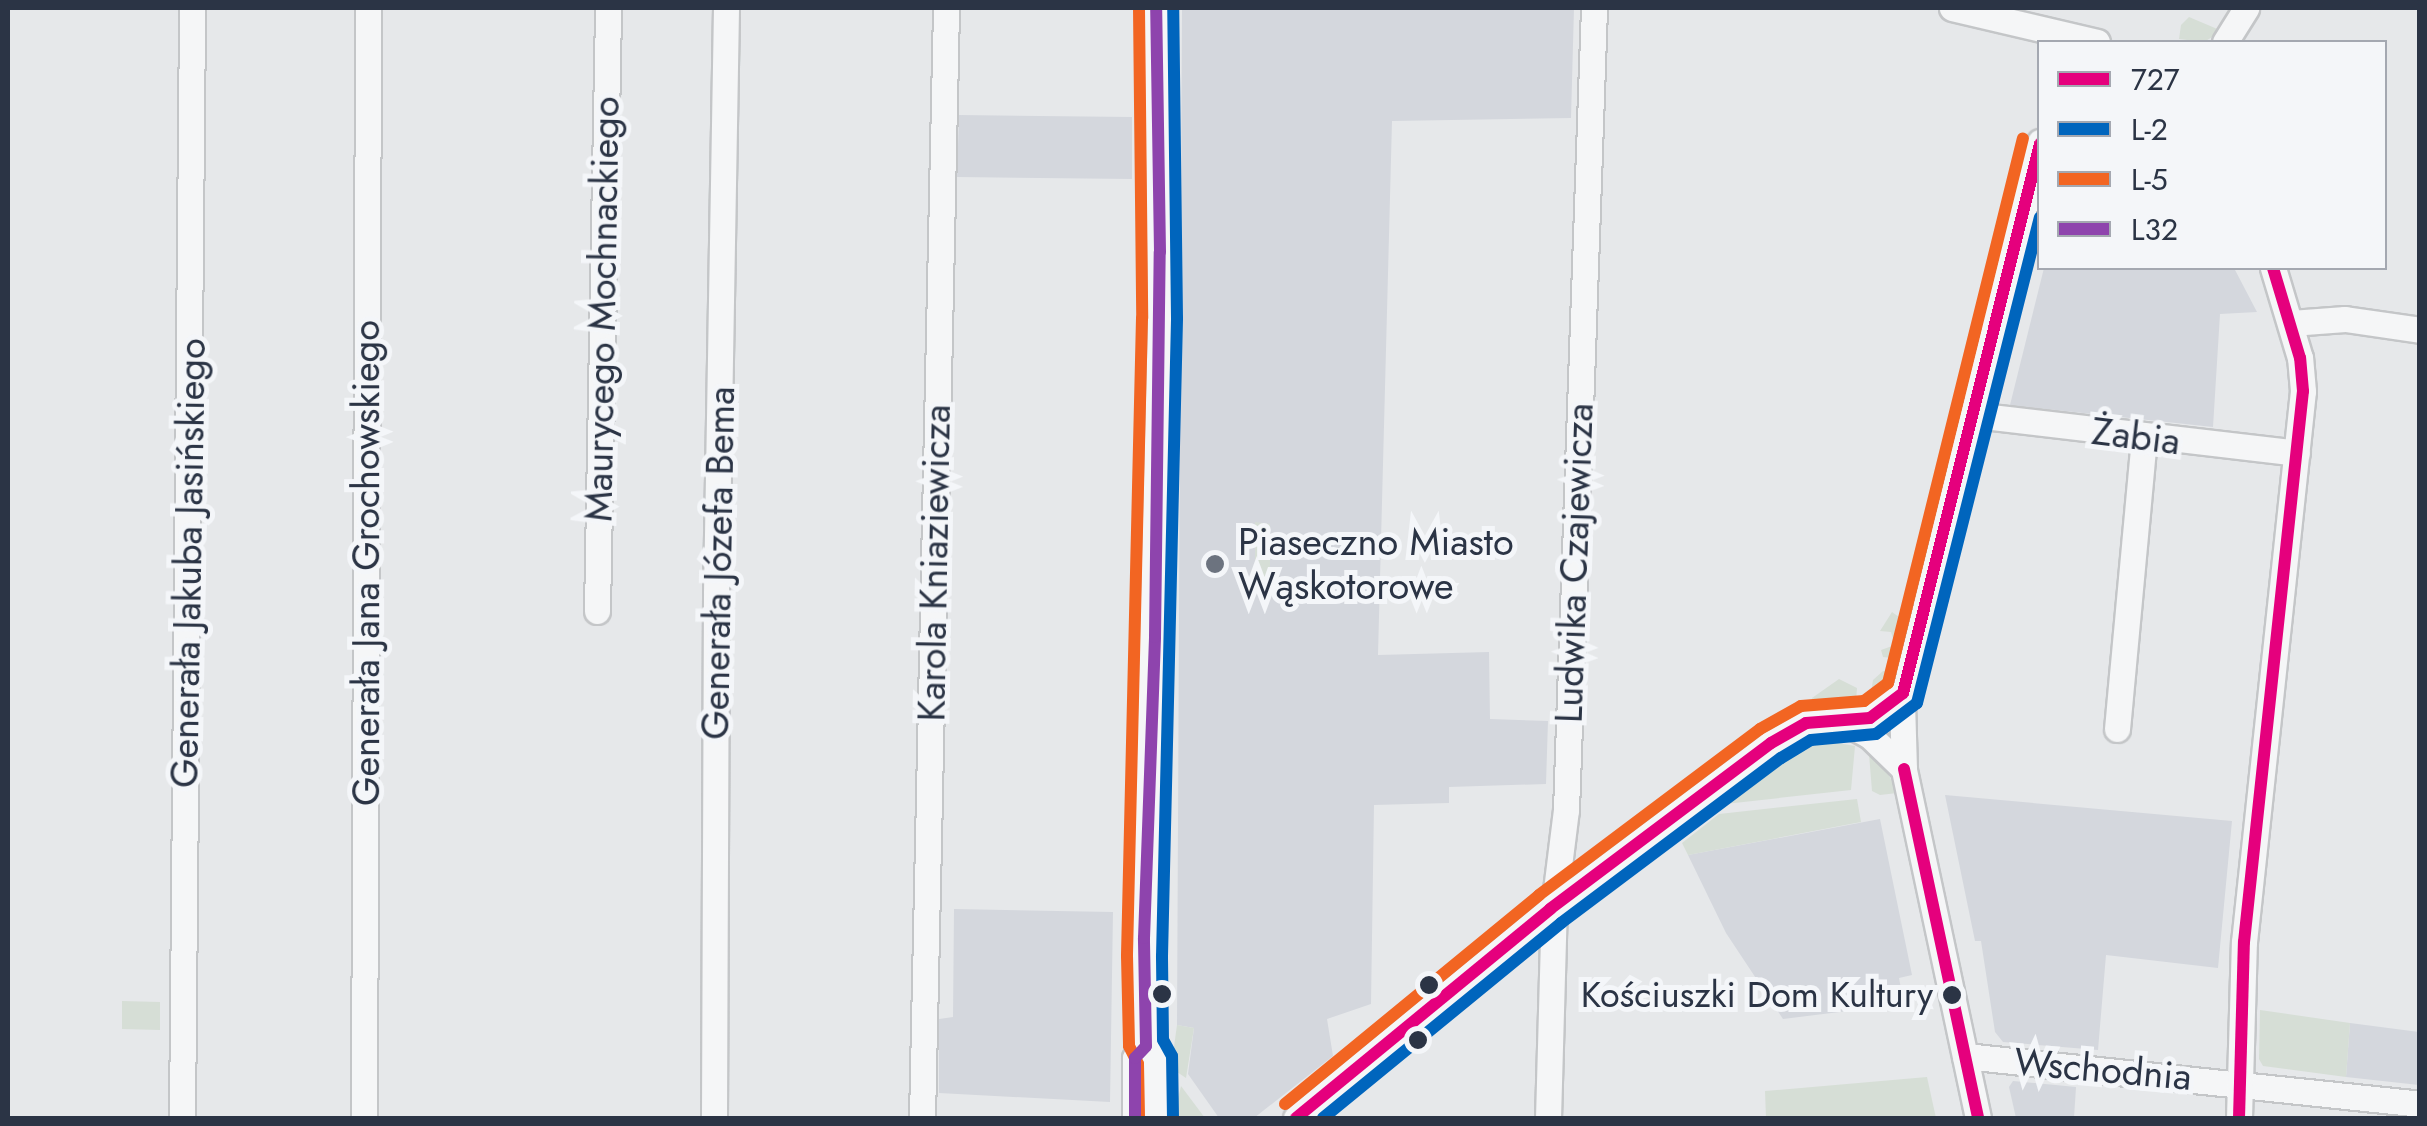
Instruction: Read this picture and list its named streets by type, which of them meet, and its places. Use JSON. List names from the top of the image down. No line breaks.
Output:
{"streets":{"street":["Maurycego Mochnackiego","Żabia","Generała Jakuba Jasińskiego","Generała Jana Grochowskiego","Generała Józefa Bema","Karola Kniaziewicza","Ludwika Czajewicza","Wschodnia"]},"places":["Piaseczno Miasto Wąskotorowe","Kościuszki Dom Kultury"],"lines":["transit line L-2","transit line L-5","transit line L32","transit line 727"],"legend":["727","L-2","L-5","L32"]}
